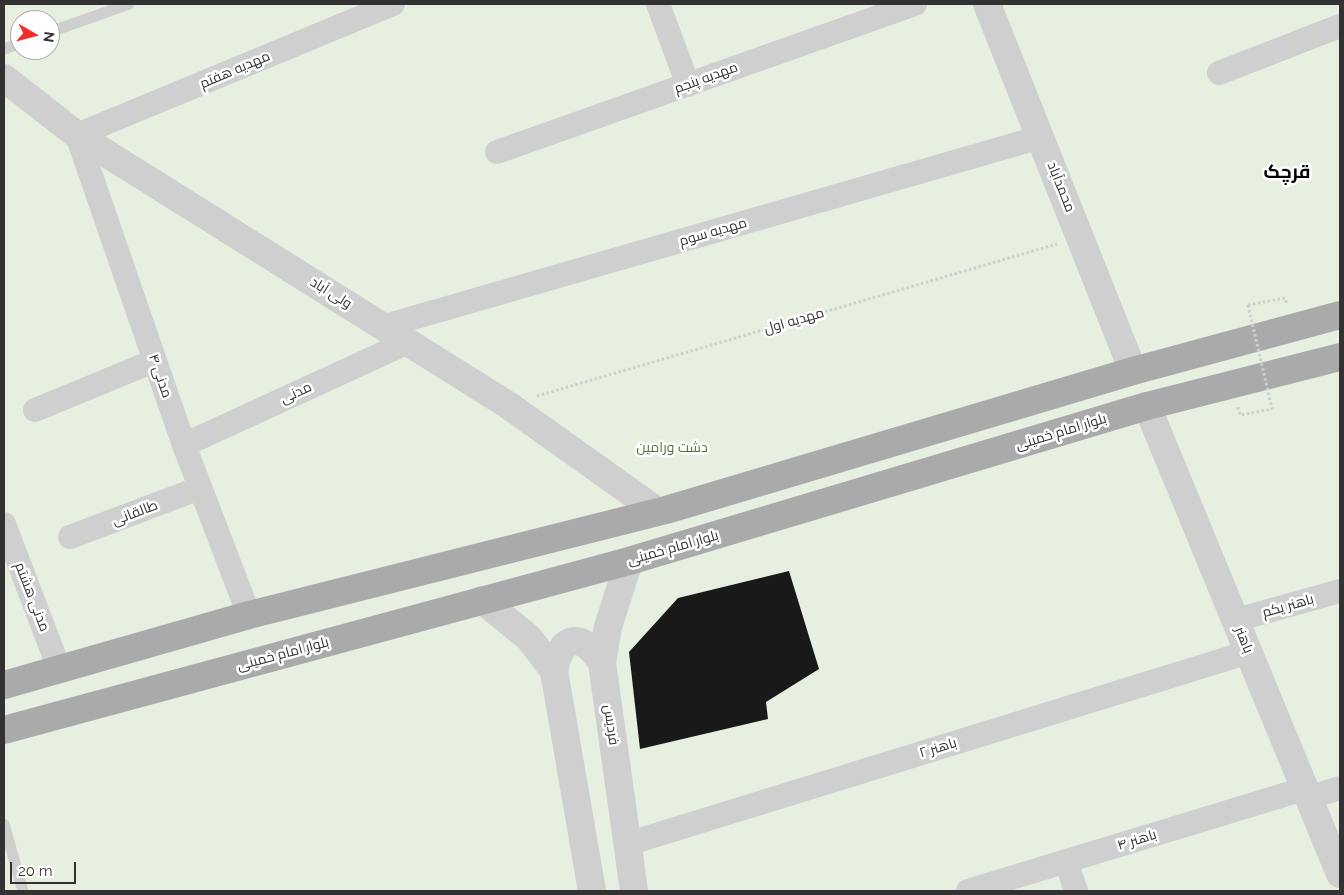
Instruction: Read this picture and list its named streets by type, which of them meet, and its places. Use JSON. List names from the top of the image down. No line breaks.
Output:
{"streets":{"main road":["بلوار امام خمینی"],"street":["مهدیه هفتم","مهدیه پنجم","محمدآباد","مهدیه سوم","ولی آباد","مدنی ۴","مدنی","طالقانی","مدنی هشتم","باهنر یکم","باهنر","فردیس","باهنر ۲","باهنر ۴"],"path":["مهدیه اول"]},"crossings":[["مهدیه هفتم","ولی آباد"],["مهدیه هفتم","مدنی ۴"],["محمدآباد","مهدیه سوم"],["محمدآباد","مهدیه اول"],["مهدیه سوم","ولی آباد"],["ولی آباد","مهدیه اول"],["ولی آباد","مدنی ۴"],["ولی آباد","مدنی"],["مدنی ۴","مدنی"],["مدنی ۴","طالقانی"],["بلوار امام خمینی","باهنر"],["بلوار امام خمینی","فردیس"],["باهنر یکم","باهنر"],["باهنر","باهنر ۲"],["باهنر","باهنر ۴"],["فردیس","باهنر ۲"]],"districts":["قرچک"],"parks":["دشت ورامین"],"scale_bar":"20 m","north":"right"}
